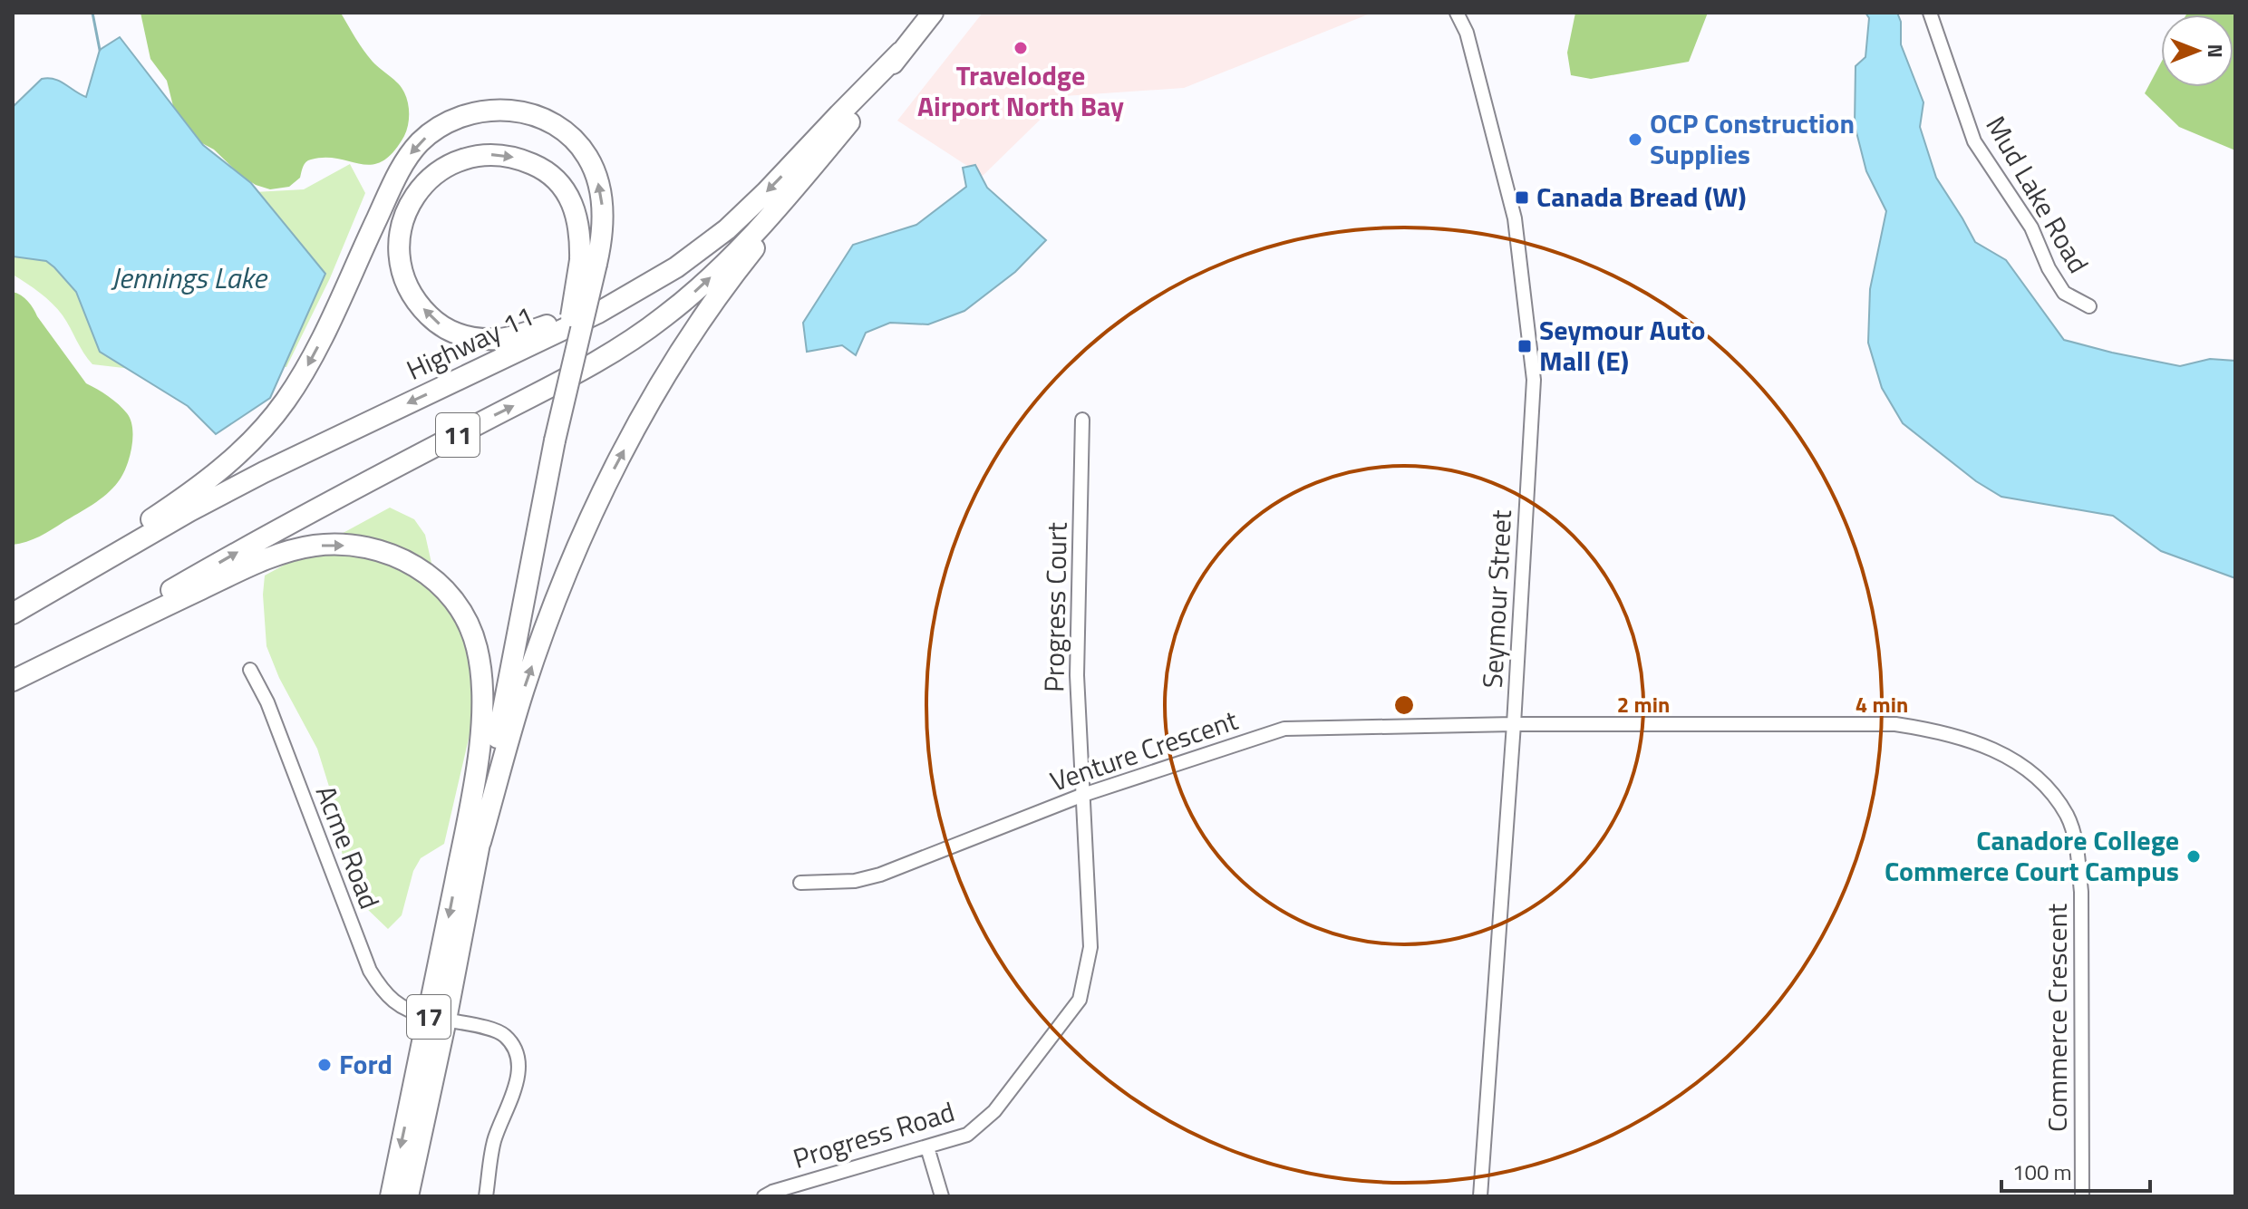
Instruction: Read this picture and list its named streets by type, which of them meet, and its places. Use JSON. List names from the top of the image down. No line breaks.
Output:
{"streets":{"highway":["Highway 11","11","17"],"street":["Mud Lake Road","Seymour Street","Progress Court","Venture Crescent","Acme Road","Commerce Crescent","Progress Road"]},"crossings":[["Highway 11","11"],["Seymour Street","Venture Crescent"],["Seymour Street","Commerce Crescent"],["Progress Court","Venture Crescent"],["Progress Court","Progress Road"],["Venture Crescent","Commerce Crescent"],["Venture Crescent","Progress Road"],["Acme Road","17"]],"water":["Jennings Lake"],"places":{"other":["Travelodge Airport North Bay","OCP Construction Supplies","Canadore College Commerce Court Campus","Ford"],"transit":["Canada Bread (W)","Seymour Auto Mall (E)"]},"scale_bar":"100 m","north":"right","rings":["2 min","4 min"]}
